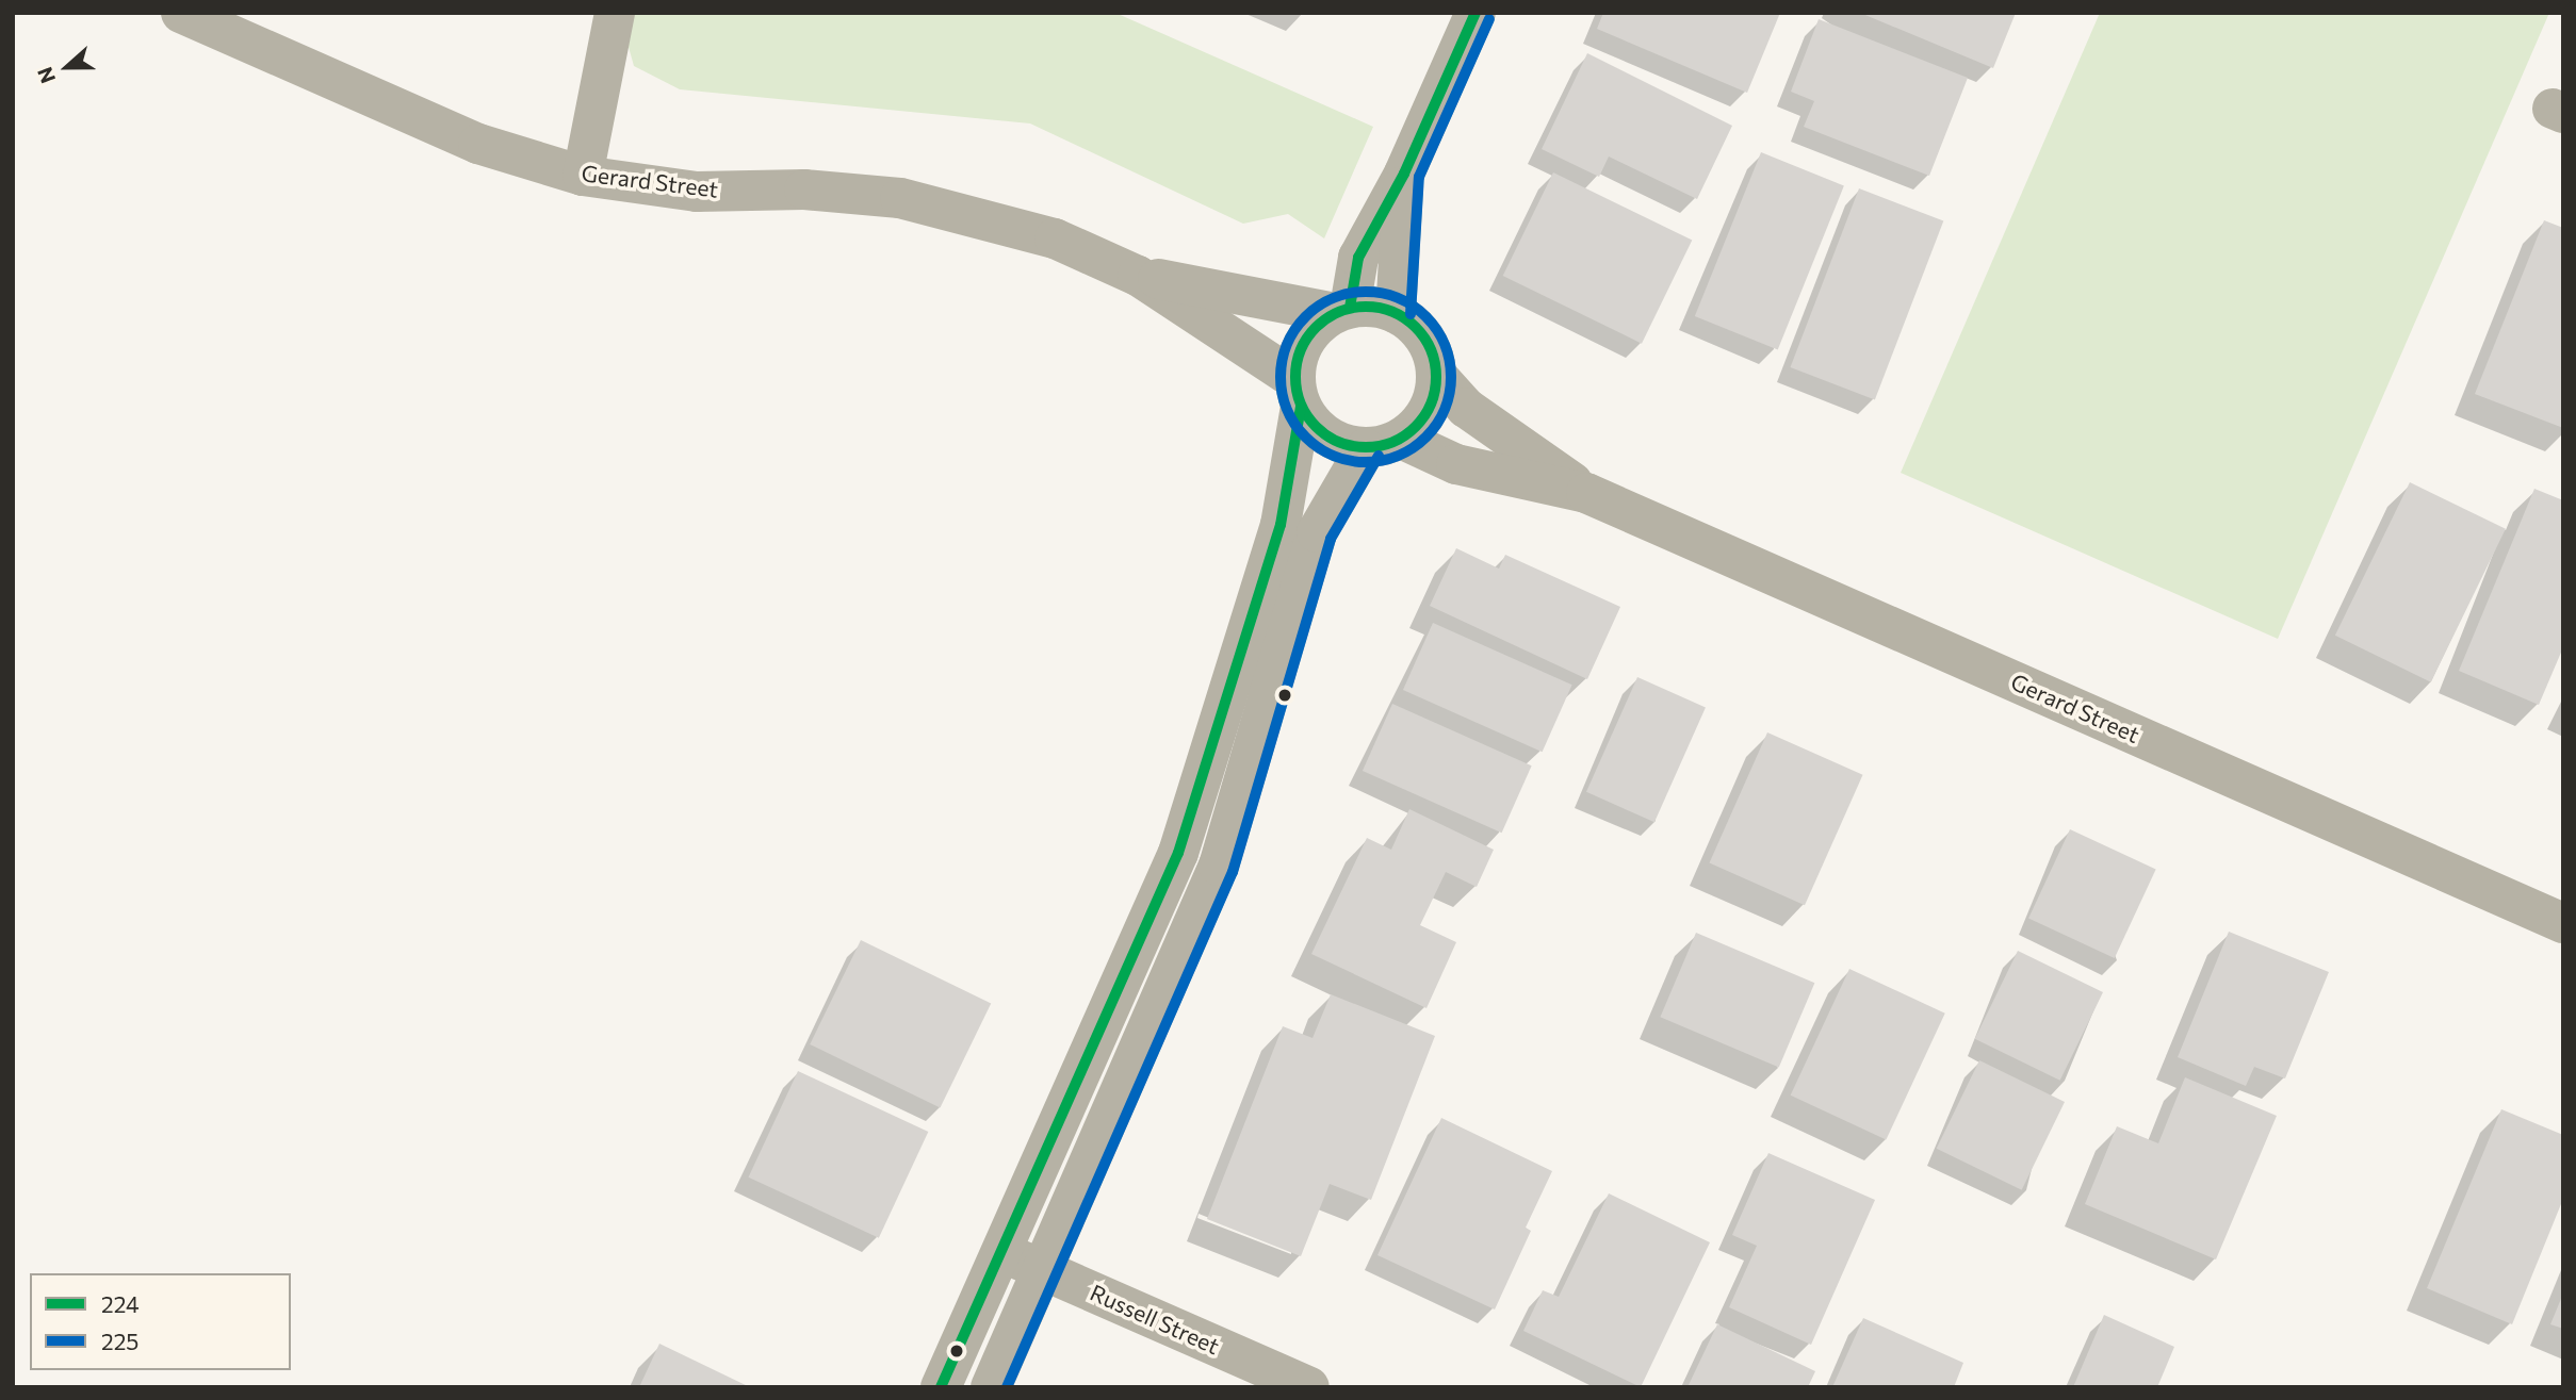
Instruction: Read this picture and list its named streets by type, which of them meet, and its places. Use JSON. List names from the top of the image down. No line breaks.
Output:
{"streets":{"street":["Gerard Street","Russell Street"]},"lines":["transit line 224","transit line 225"],"legend":["224","225"],"north":"left"}
